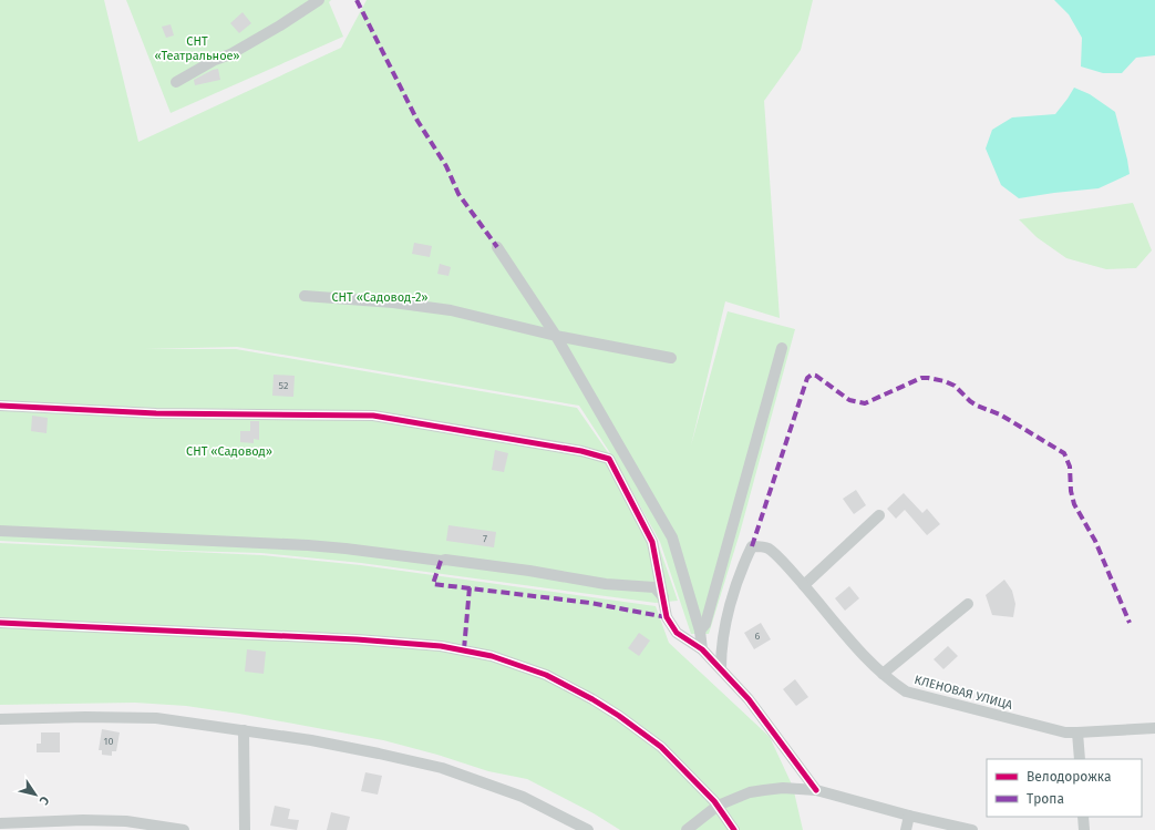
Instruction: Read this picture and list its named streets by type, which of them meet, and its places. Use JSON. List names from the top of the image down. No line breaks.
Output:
{"streets":{"street":["КЛЕНОВАЯ УЛИЦА"]},"parks":["СНТ «Театральное»","СНТ «Садовод-2»","СНТ «Садовод»"],"house_numbers":["52","7","6","10"],"legend":["Велодорожка","Тропа"],"north":"bottom right"}
